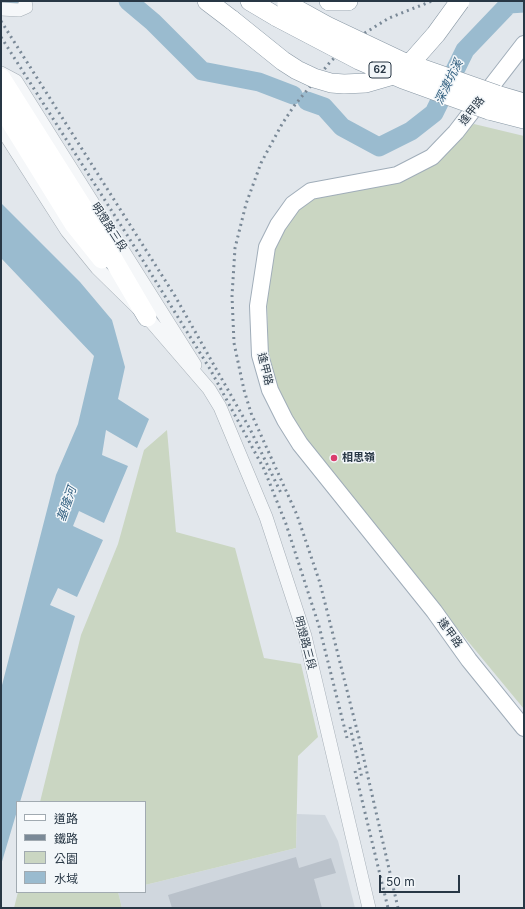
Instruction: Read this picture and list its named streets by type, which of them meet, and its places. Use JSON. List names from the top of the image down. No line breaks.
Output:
{"streets":{"highway":["62"],"main road":["逢甲路"],"street":["明燈路三段"]},"water":["深澳坑溪","基隆河"],"places":["相思嶺"],"legend":["道路","鐵路","公園","水域"],"scale_bar":"50 m"}
